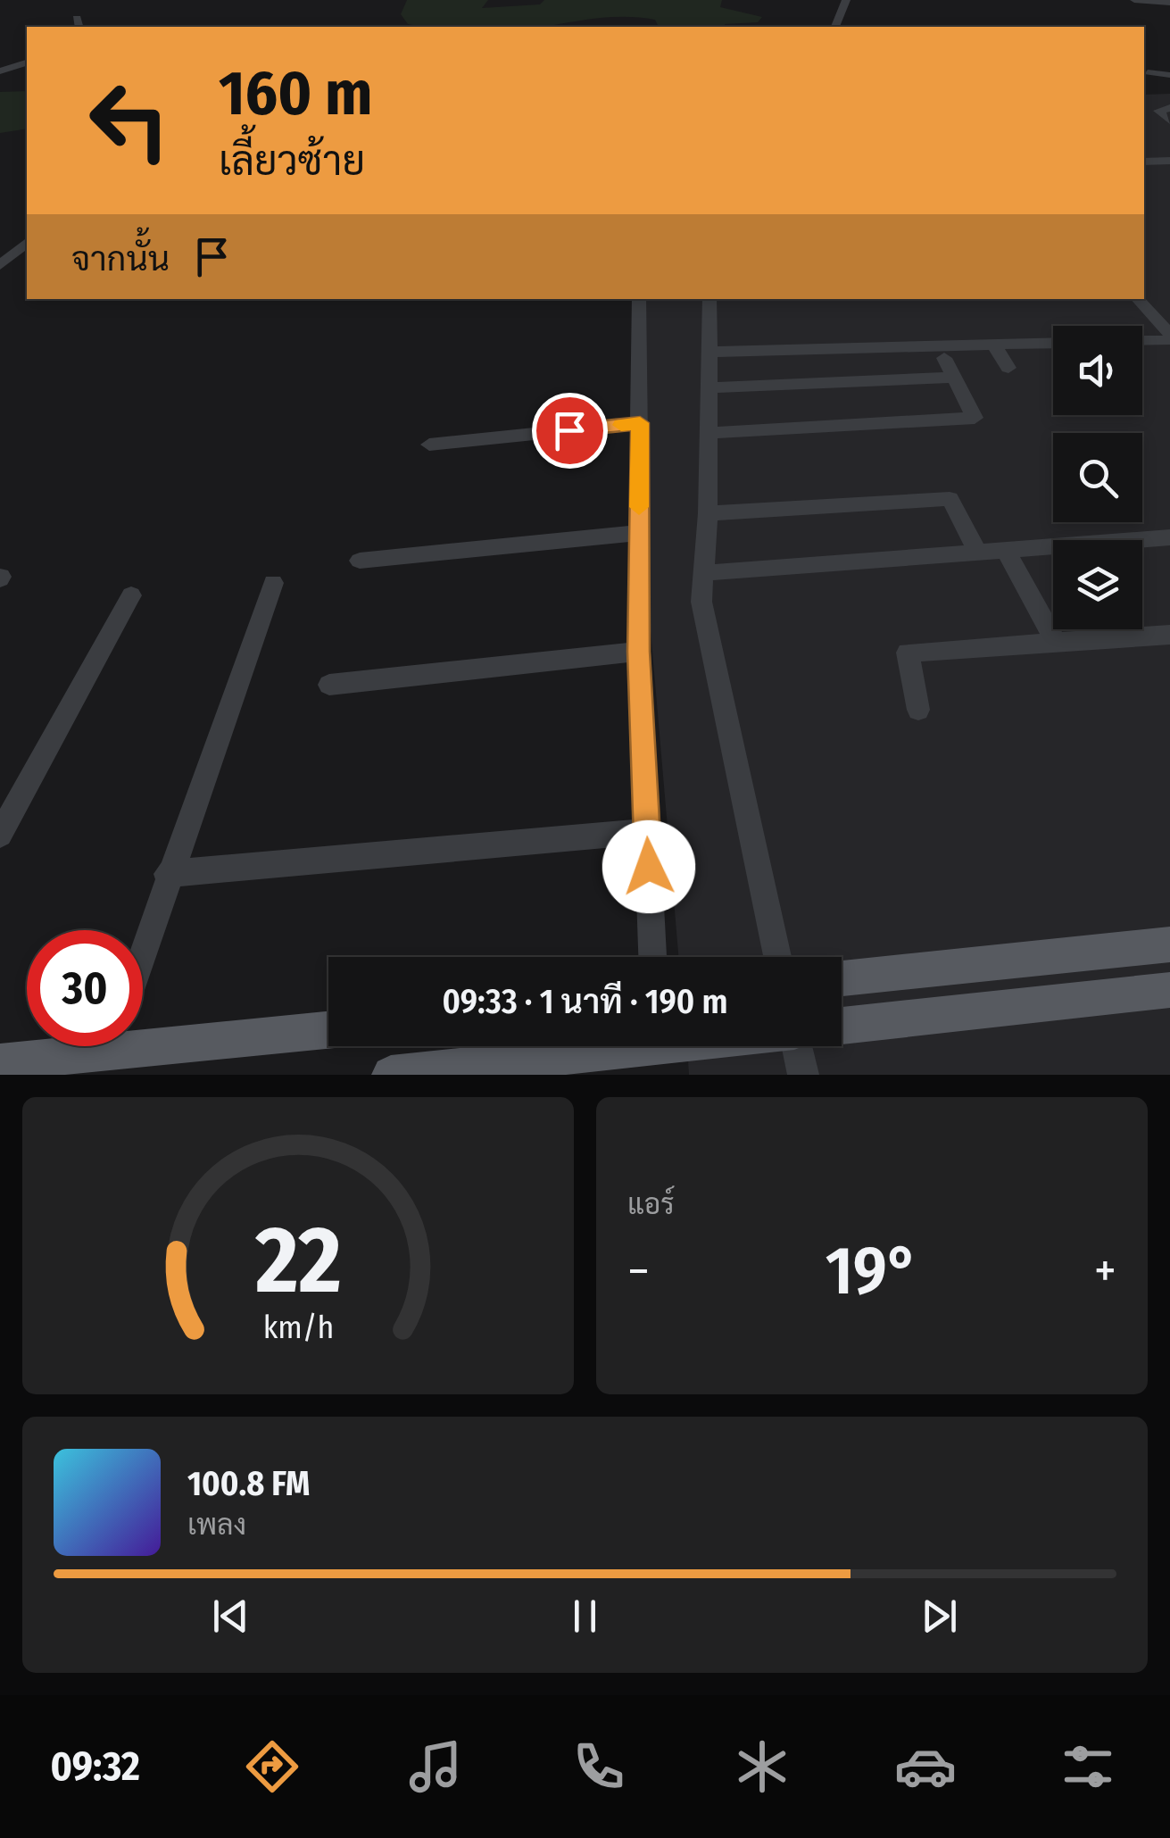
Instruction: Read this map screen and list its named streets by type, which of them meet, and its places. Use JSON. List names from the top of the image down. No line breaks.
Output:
{"page":{"turn":["160 m","เลี้ยวซ้าย"],"then":"จากนั้น","limit":"30","trip":"09:33 · 1 นาที · 190 m","tile":"แอร์","heat":["−","19°","+"],"song":["100.8 FM","เพลง"],"tabs":"09:32","gauge":["22","km/h"]}}
